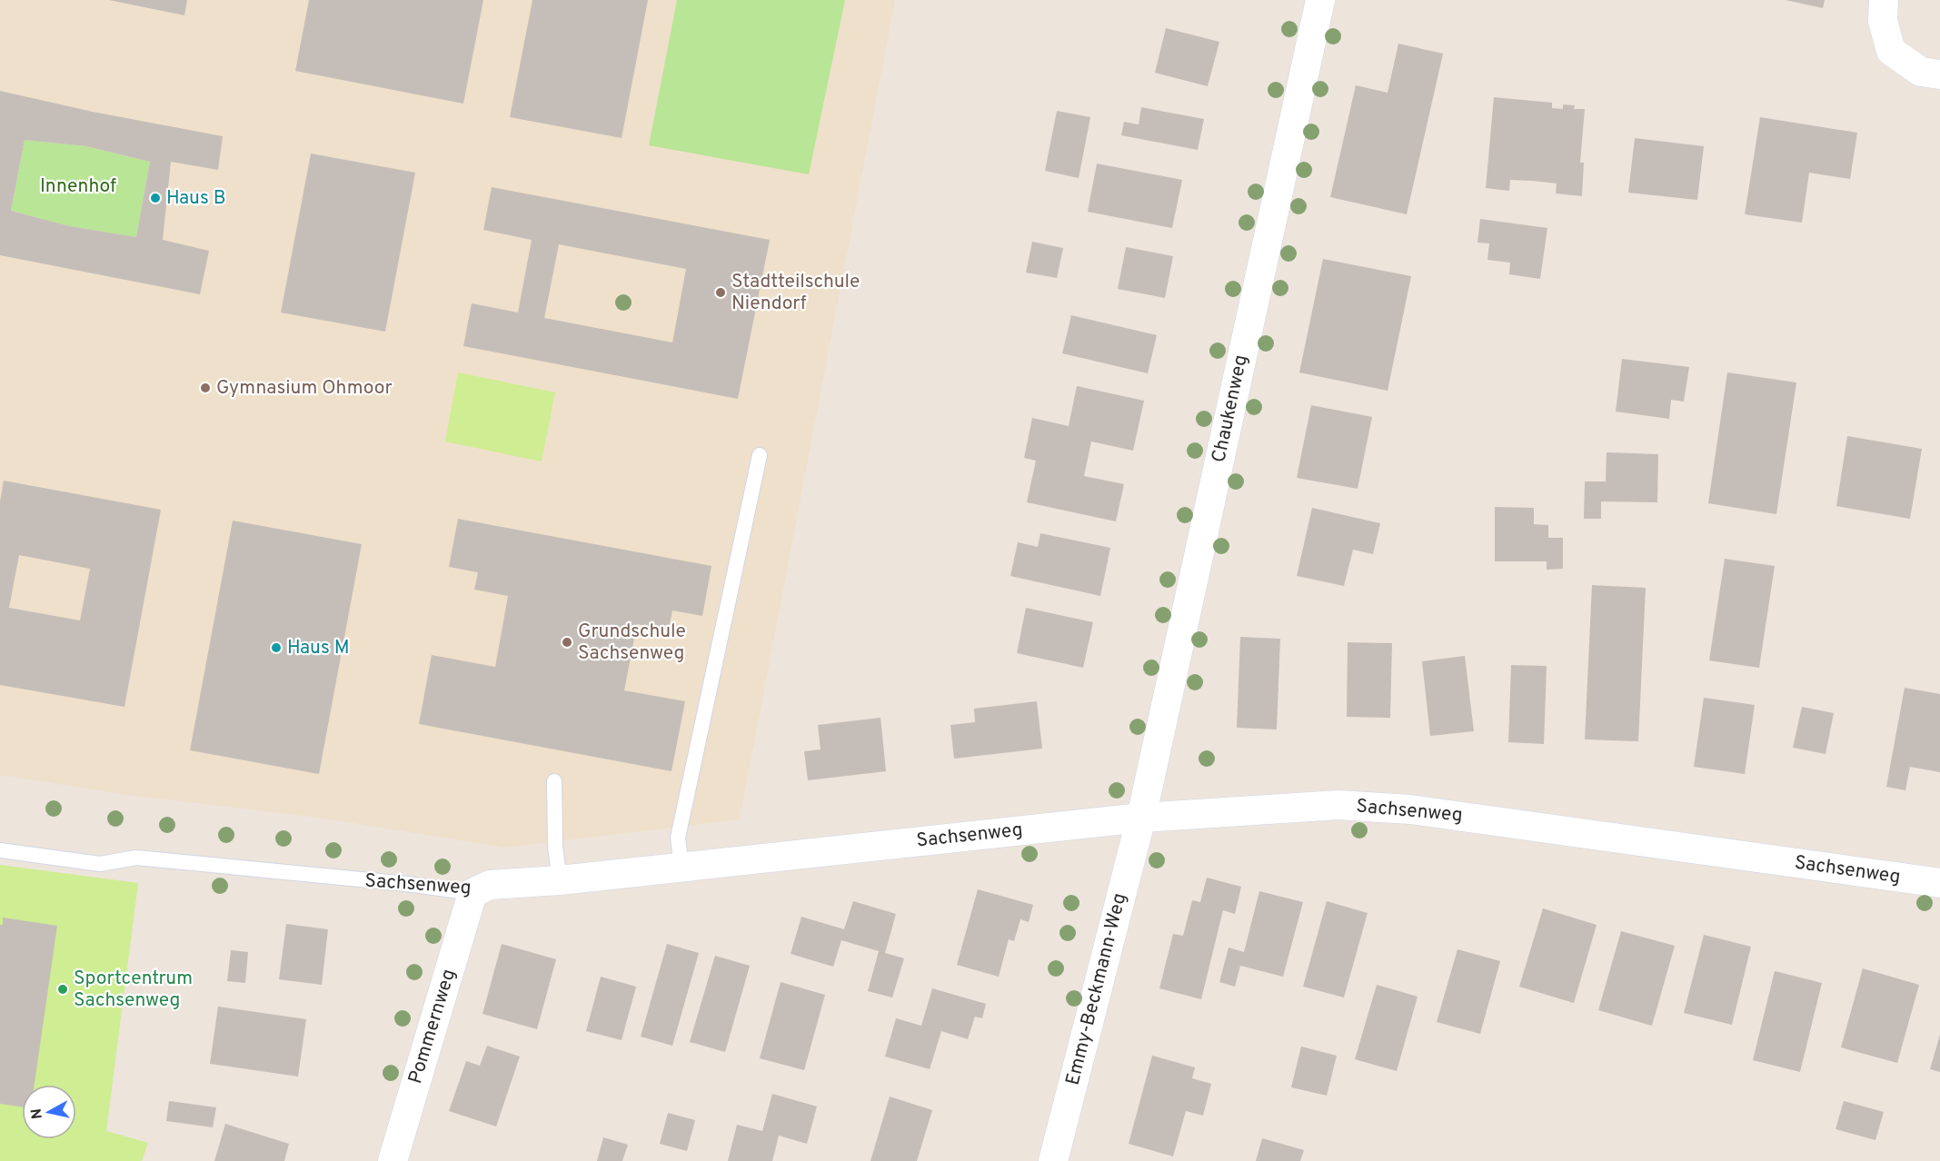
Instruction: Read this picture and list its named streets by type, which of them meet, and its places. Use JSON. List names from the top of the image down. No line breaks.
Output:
{"streets":{"street":["Chaukenweg","Sachsenweg","Emmy-Beckmann-Weg","Pommernweg"]},"crossings":[["Chaukenweg","Sachsenweg"],["Chaukenweg","Emmy-Beckmann-Weg"],["Sachsenweg","Emmy-Beckmann-Weg"],["Sachsenweg","Pommernweg"]],"parks":["Innenhof"],"places":["Haus B","Stadtteilschule Niendorf","Gymnasium Ohmoor","Grundschule Sachsenweg","Haus M","Sportcentrum Sachsenweg"],"north":"left"}
